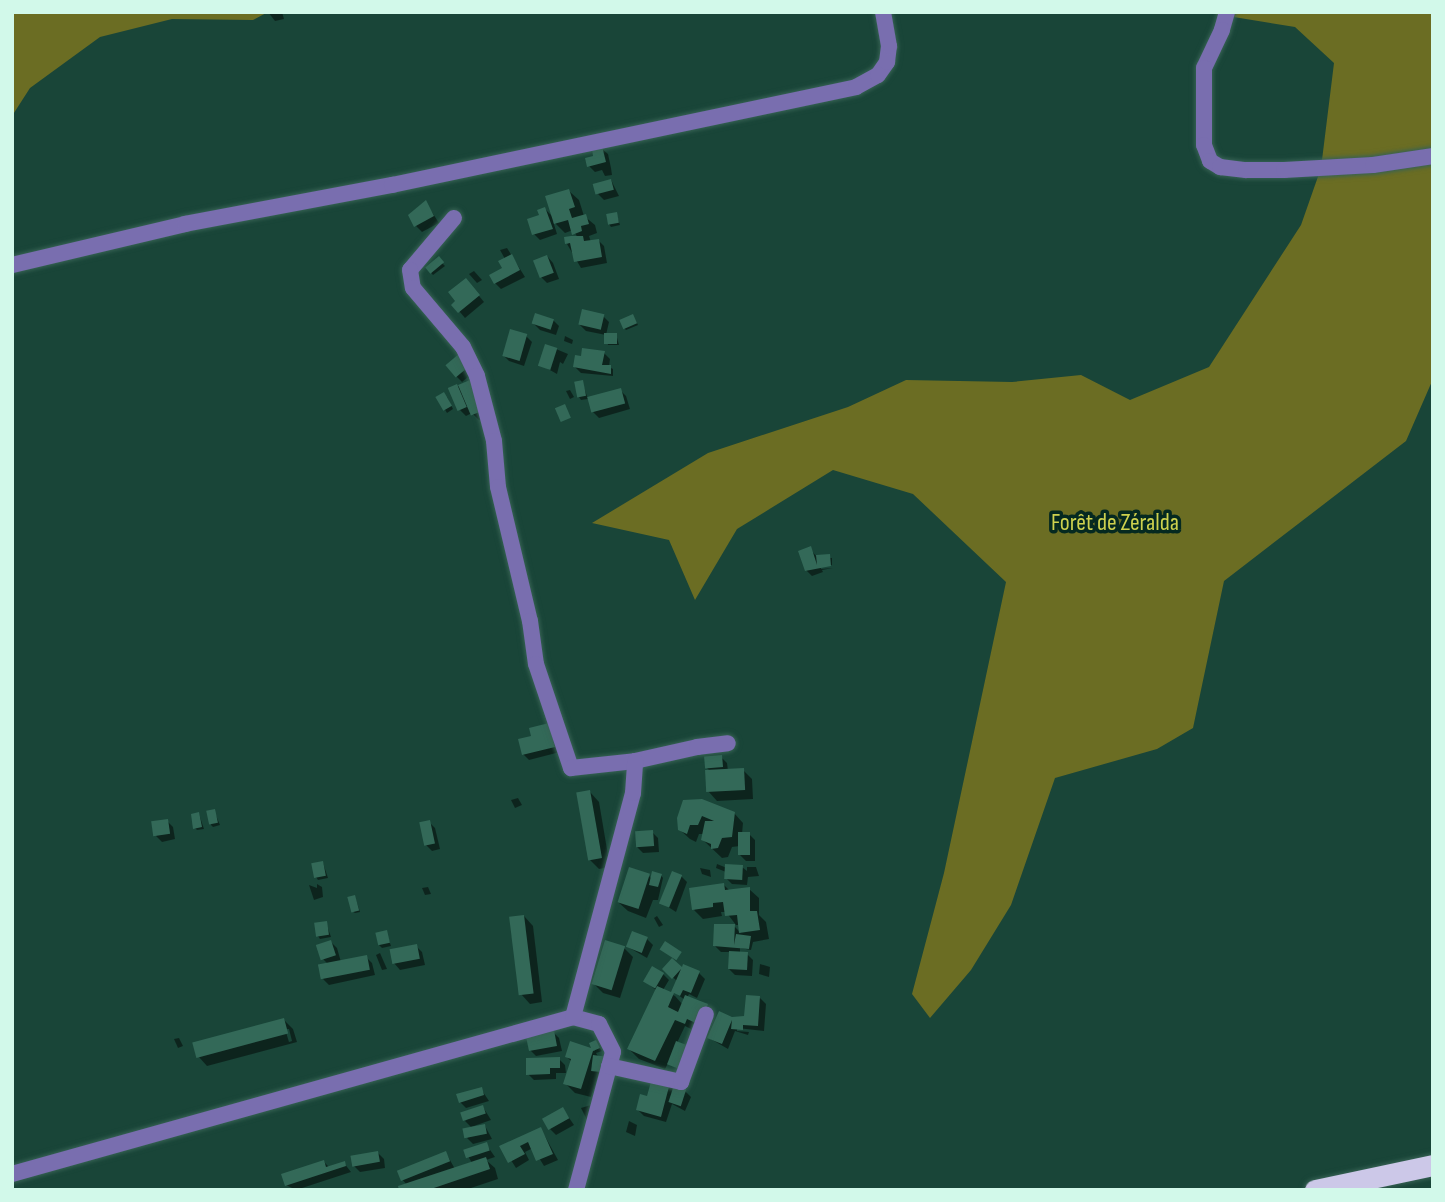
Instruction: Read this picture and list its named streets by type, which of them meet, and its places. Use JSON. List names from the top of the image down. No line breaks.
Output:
{"parks":["Forêt de Zéralda"]}
